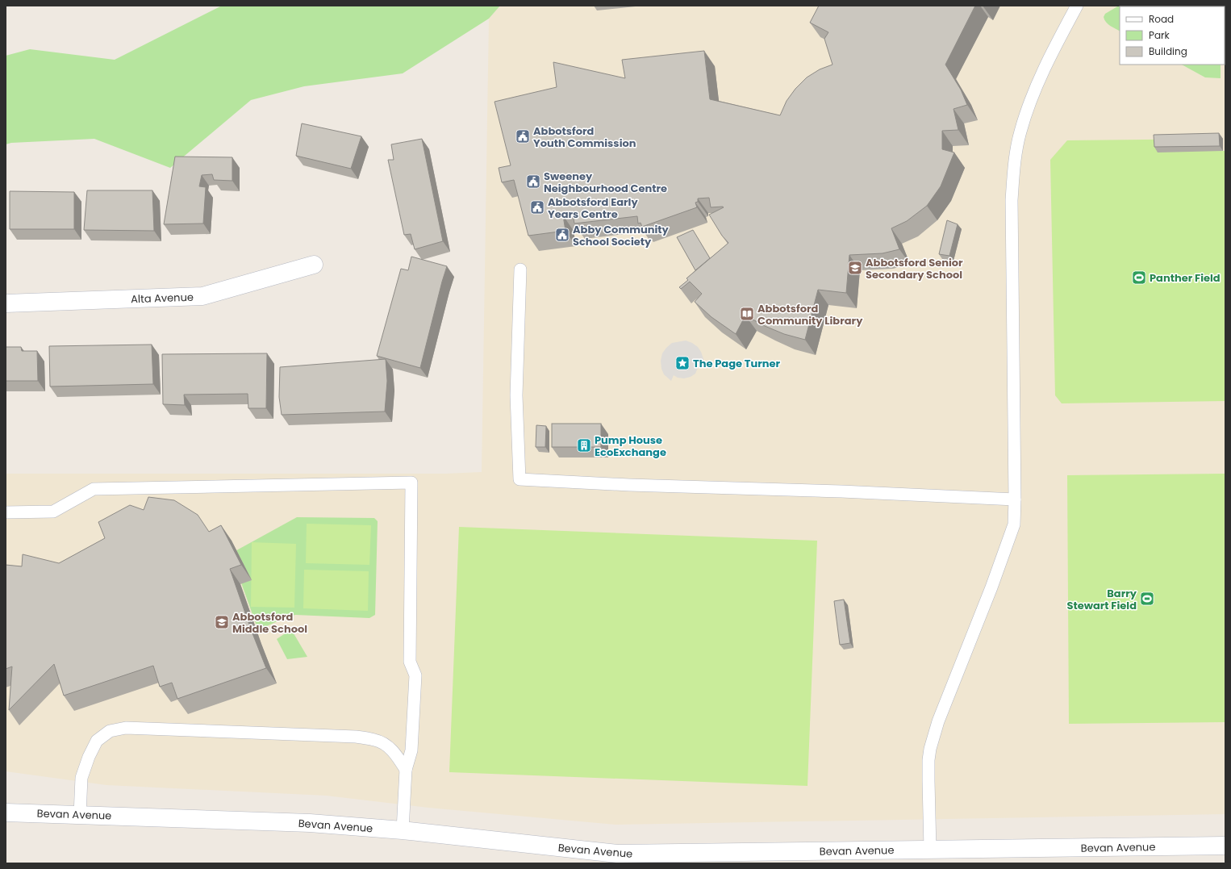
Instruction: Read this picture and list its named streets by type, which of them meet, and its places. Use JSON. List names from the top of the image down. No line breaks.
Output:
{"streets":{"street":["Alta Avenue","Bevan Avenue"]},"places":{"public building":["Abbotsford Youth Commission","Sweeney Neighbourhood Centre","Abbotsford Early Years Centre","Abby Community School Society"],"school or university":["Abbotsford Senior Secondary School","Abbotsford Middle School"],"sports":["Panther Field","Barry Stewart Field"],"library":["Abbotsford Community Library"],"place":["The Page Turner"],"building":["Pump House EcoExchange"]},"legend":["Road","Park","Building"]}
